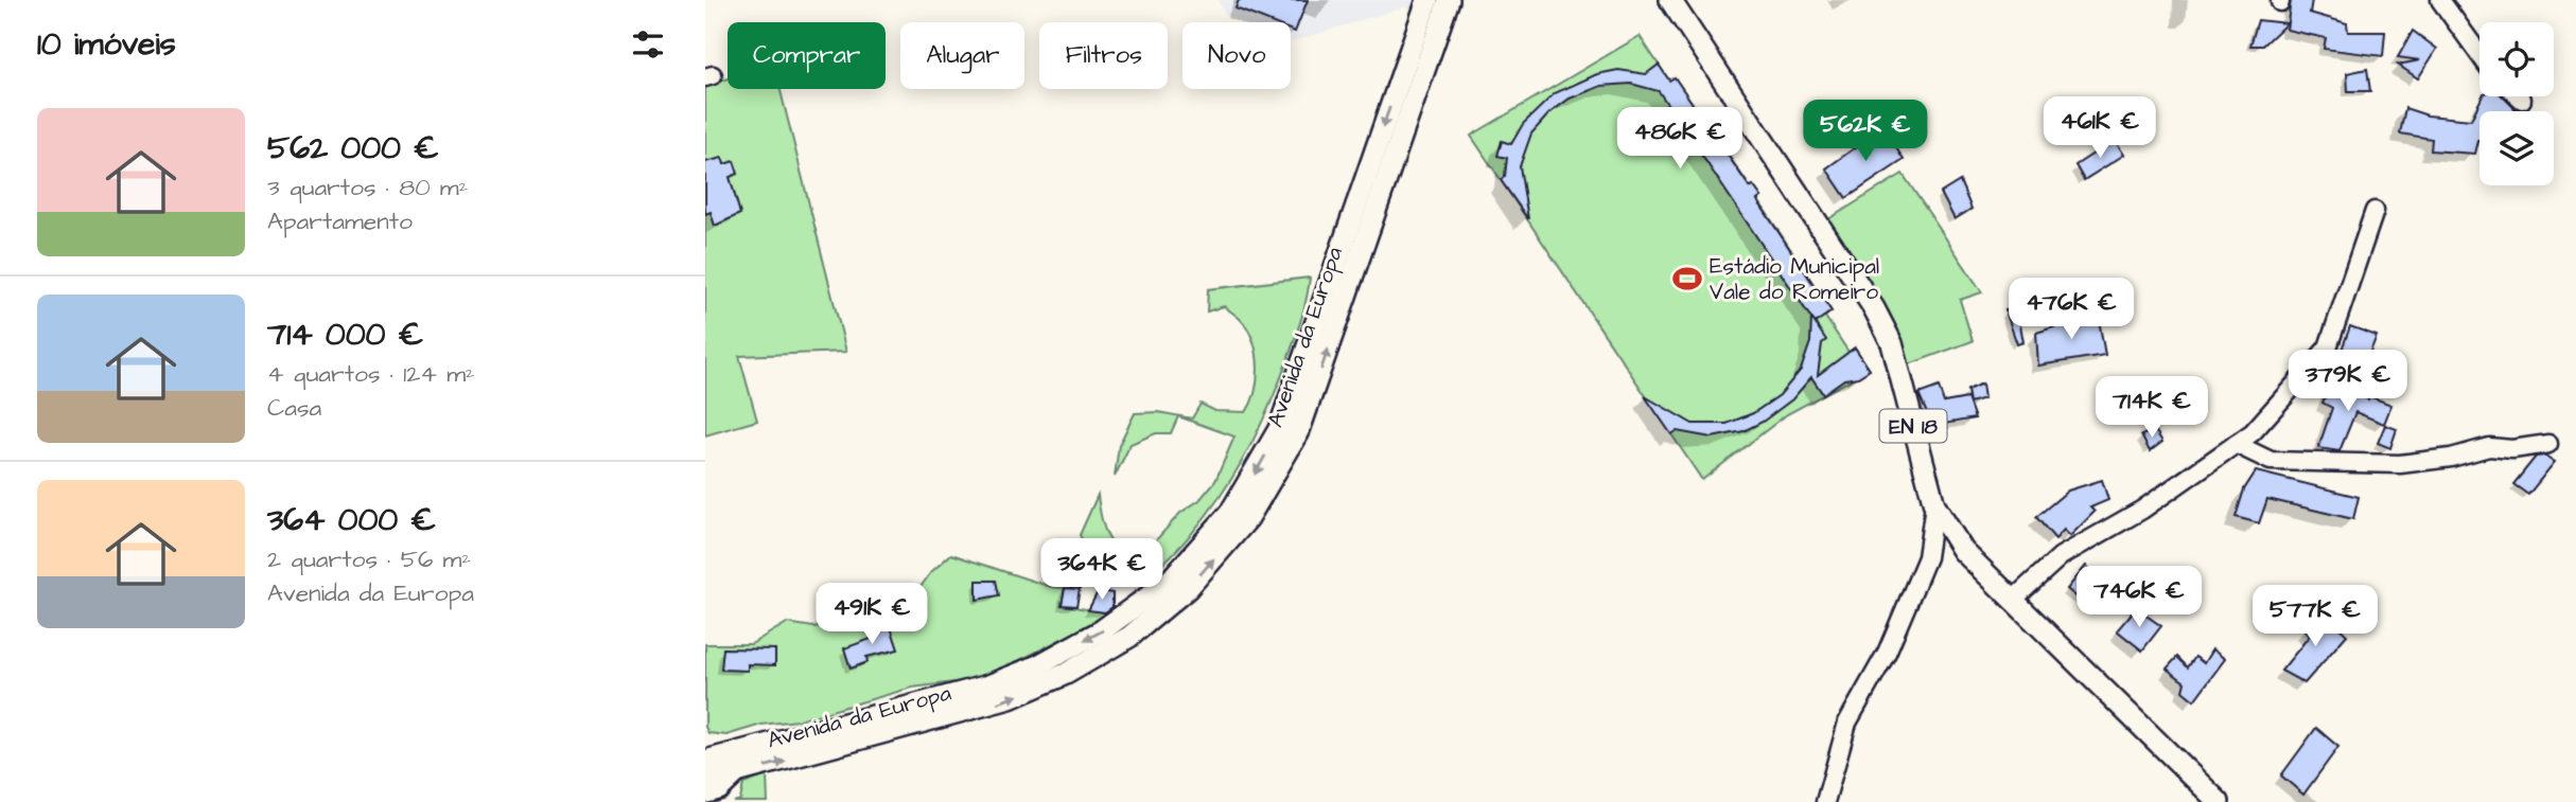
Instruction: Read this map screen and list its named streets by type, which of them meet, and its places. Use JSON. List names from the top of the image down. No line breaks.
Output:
{"streets":{"main road":["Avenida da Europa","EN 18"]},"places":{"sports":["Estádio Municipal Vale do Romeiro"]},"page":{"heading":"10 imóveis","chip":["Comprar","Alugar","Filtros","Novo"],"list":[{"name":"562 000 €","note":"3 quartos · 80 m² · Apartamento"},{"name":"714 000 €","note":"4 quartos · 124 m² · Casa"},{"name":"364 000 €","note":"2 quartos · 56 m² · Avenida da Europa"}],"price":["461K €","562K €","486K €","476K €","379K €","714K €","364K €","746K €","491K €","577K €"]}}
